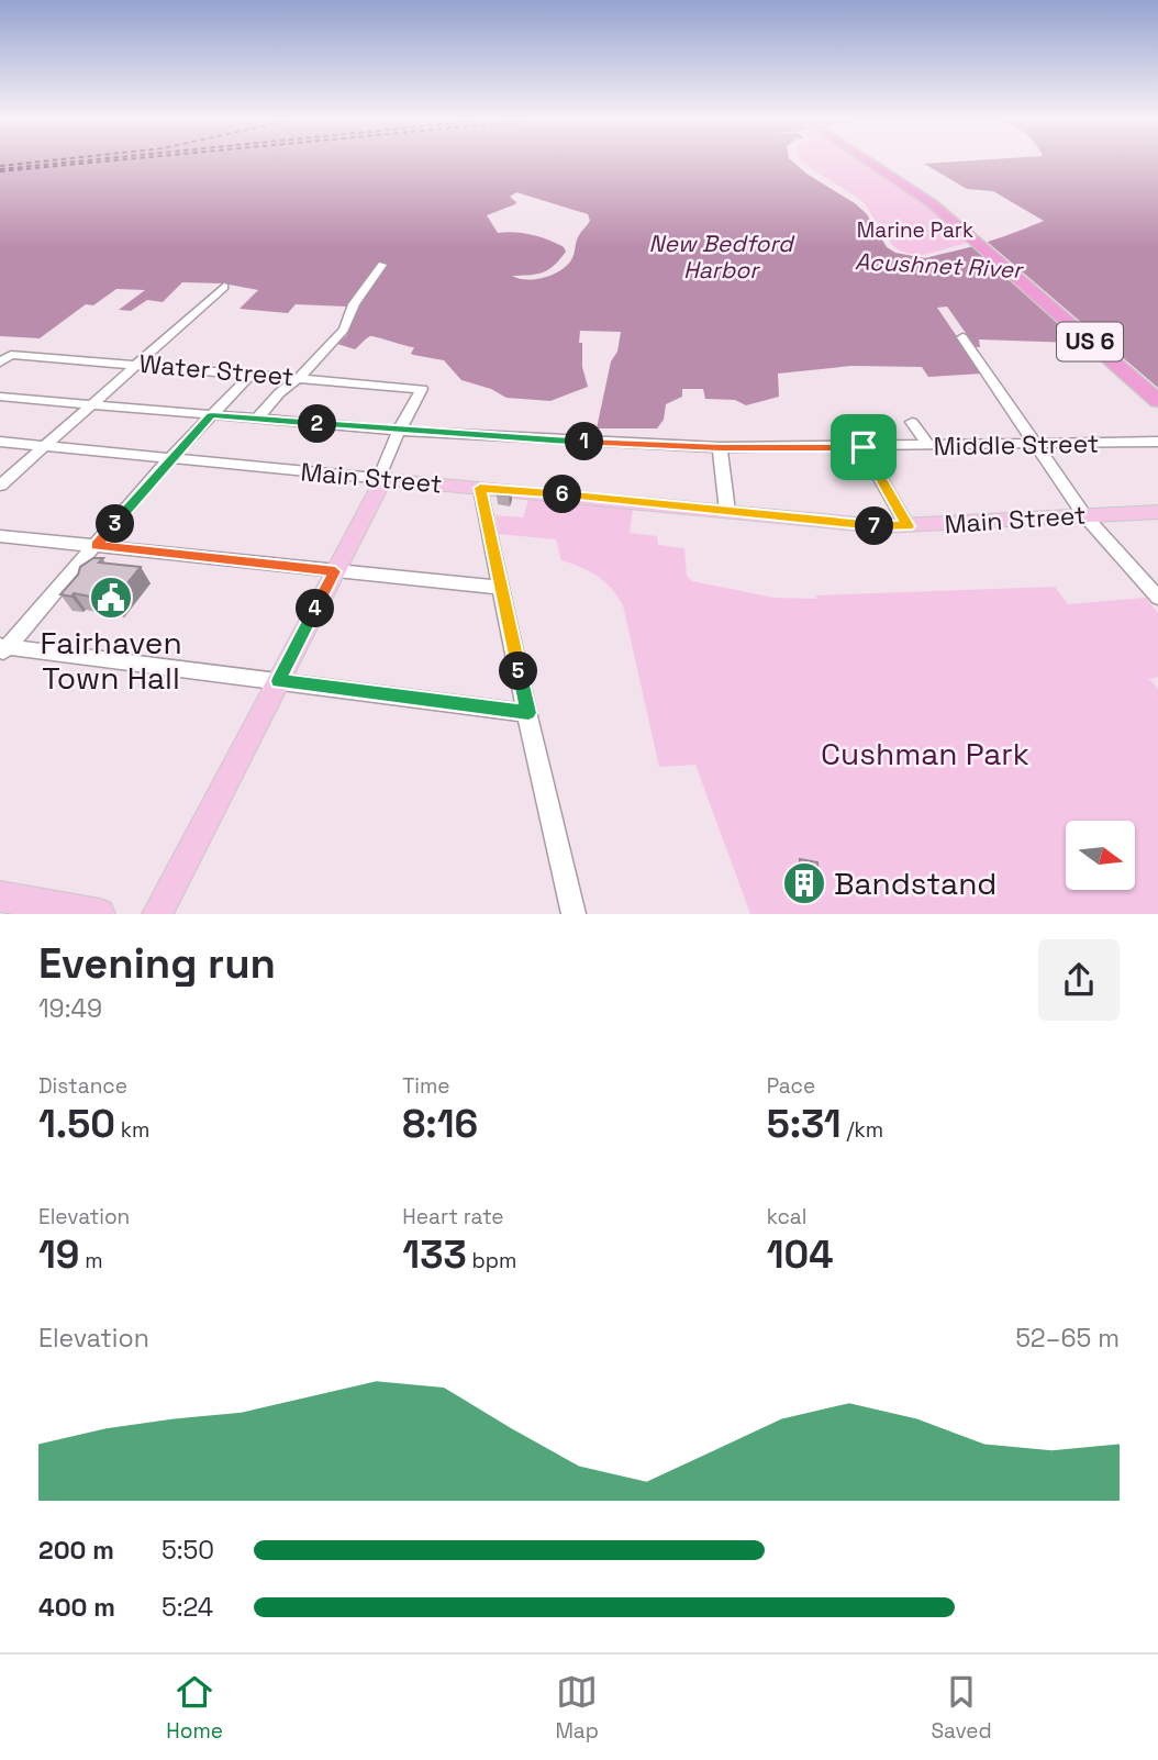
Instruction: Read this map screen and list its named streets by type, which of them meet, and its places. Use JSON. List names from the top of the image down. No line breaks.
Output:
{"streets":{"highway":["US 6"],"main road":["Main Street"],"street":["Water Street","Middle Street"]},"crossings":[["Water Street","Middle Street"]],"water":["New Bedford Harbor","Acushnet River"],"parks":["Marine Park","Cushman Park"],"places":{"public building":["Fairhaven Town Hall"],"building":["Bandstand"]},"north":"right","page":{"pins":["2","1","6","3","7","4","5"],"heading":["Evening run","19:49"],"stats":[["Distance","1.50 km"],["Time","8:16"],["Pace","5:31 /km"],["Elevation","19 m"],["Heart rate","133 bpm"],["kcal","104"]],"chart":["Elevation","52–65 m"],"list":[{"name":"200 m","note":"5:50"},{"name":"400 m","note":"5:24"}],"tabs":["Home","Map","Saved"]}}
